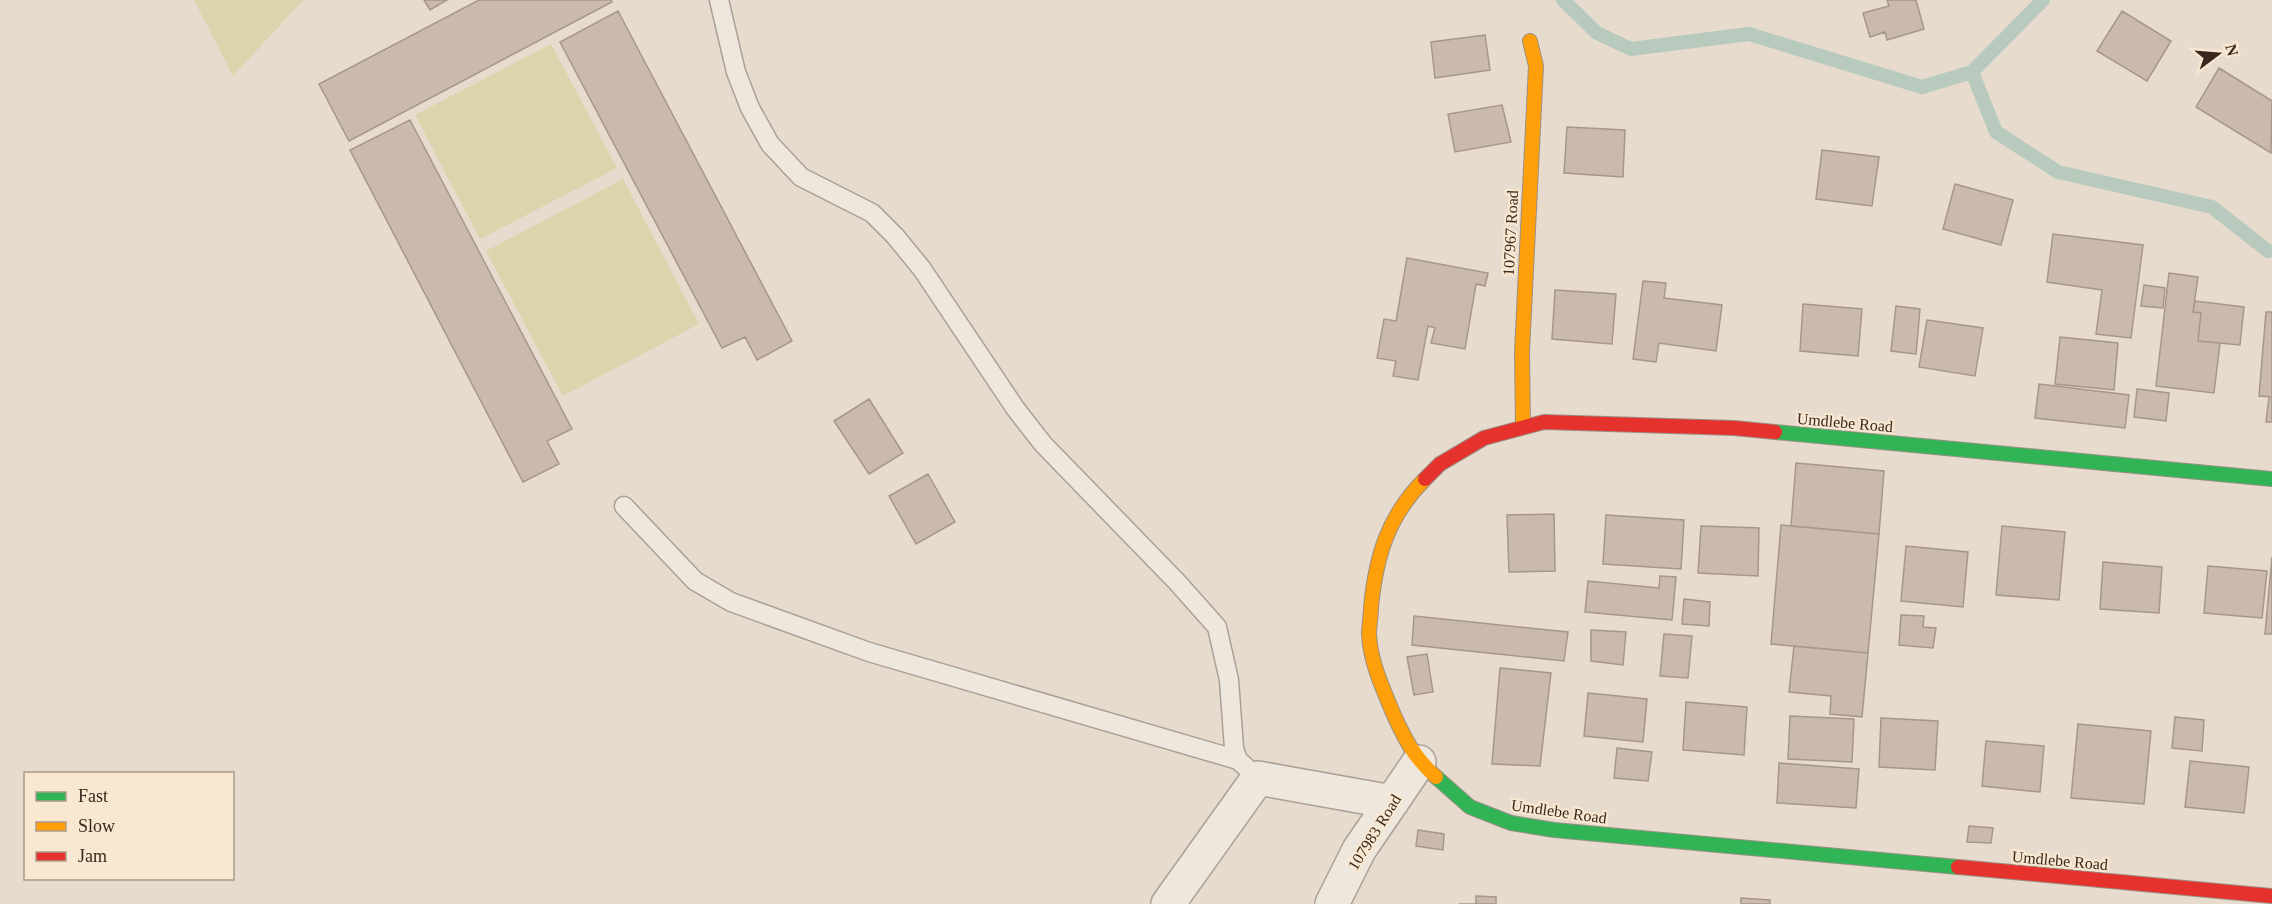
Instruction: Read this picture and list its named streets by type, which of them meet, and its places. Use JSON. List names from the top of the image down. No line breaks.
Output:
{"streets":{"street":["107967 Road","Umdlebe Road","107983 Road"]},"crossings":[["107967 Road","Umdlebe Road"],["Umdlebe Road","107983 Road"]],"legend":["Fast","Slow","Jam"],"north":"right"}
